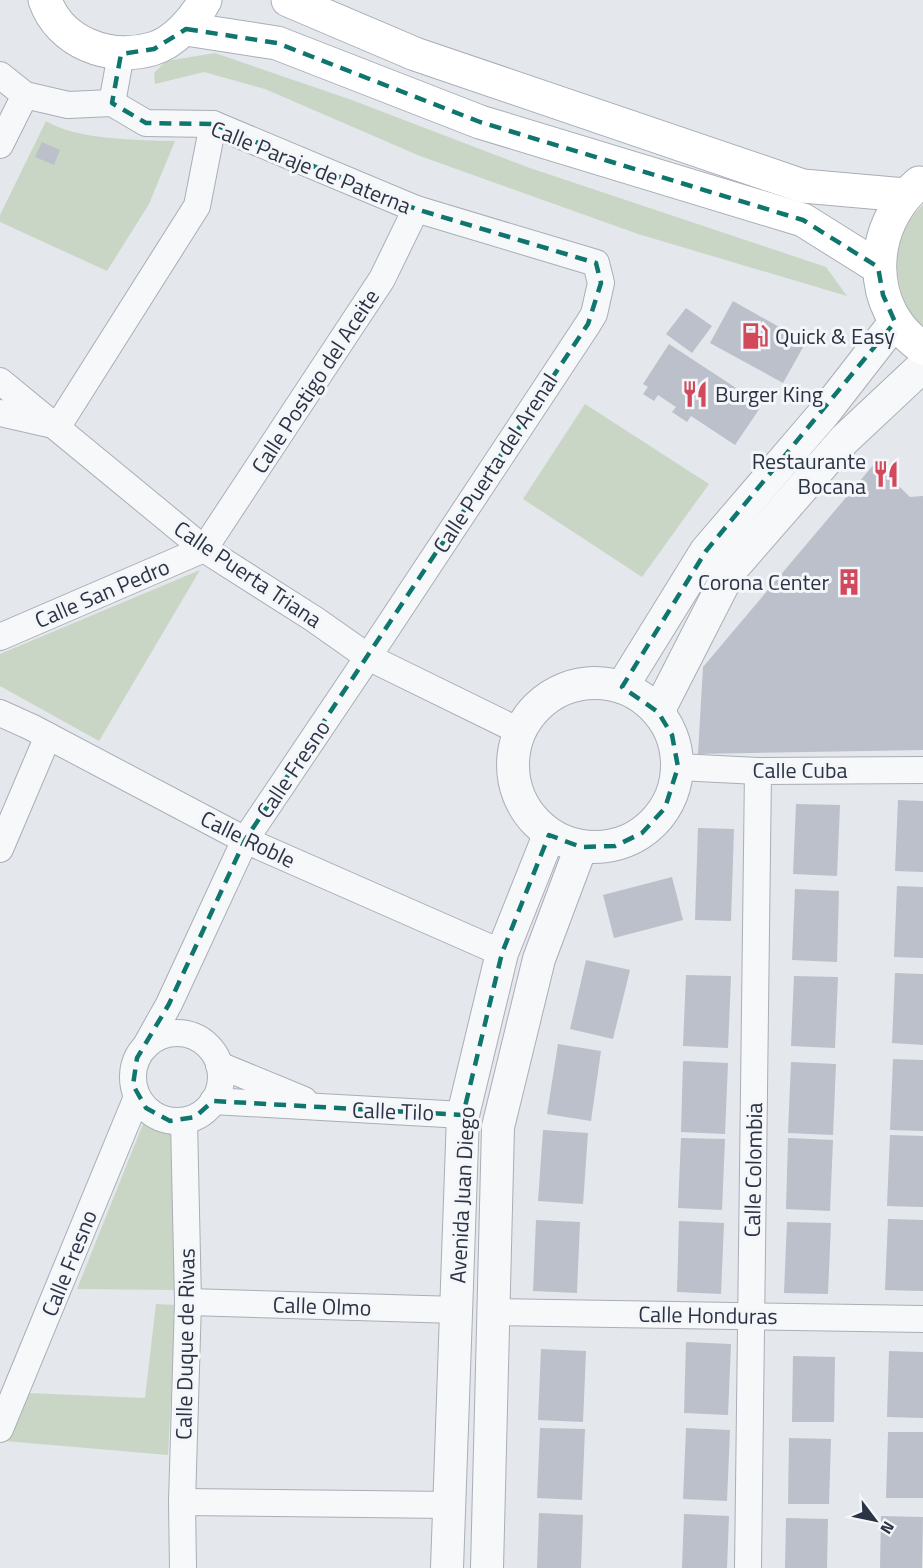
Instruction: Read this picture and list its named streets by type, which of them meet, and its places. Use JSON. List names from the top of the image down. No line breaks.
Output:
{"streets":{"street":["Calle Paraje de Paterna","Calle Postigo del Aceite","Calle Puerta del Arenal","Calle Puerta Triana","Calle San Pedro","Calle Fresno","Calle Cuba","Calle Roble","Calle Tilo","Calle Colombia","Avenida Juan Diego","Calle Olmo","Calle Honduras","Calle Duque de Rivas"]},"crossings":[["Calle Paraje de Paterna","Calle Postigo del Aceite"],["Calle Paraje de Paterna","Calle Puerta del Arenal"],["Calle Postigo del Aceite","Calle Puerta Triana"],["Calle Postigo del Aceite","Calle San Pedro"],["Calle Puerta del Arenal","Calle Puerta Triana"],["Calle Puerta del Arenal","Calle Fresno"],["Calle Puerta Triana","Calle San Pedro"],["Calle Puerta Triana","Calle Fresno"],["Calle Puerta Triana","Calle Cuba"],["Calle Puerta Triana","Avenida Juan Diego"],["Calle Fresno","Calle Roble"],["Calle Fresno","Calle Tilo"],["Calle Fresno","Calle Duque de Rivas"],["Calle Cuba","Calle Colombia"],["Calle Cuba","Avenida Juan Diego"],["Calle Roble","Avenida Juan Diego"],["Calle Tilo","Avenida Juan Diego"],["Calle Tilo","Calle Duque de Rivas"],["Calle Colombia","Calle Honduras"],["Avenida Juan Diego","Calle Olmo"],["Avenida Juan Diego","Calle Honduras"],["Calle Olmo","Calle Duque de Rivas"]],"places":{"fuel station":["Quick & Easy"],"restaurant":["Burger King","Restaurante Bocana"],"building":["Corona Center"]},"north":"bottom right"}
